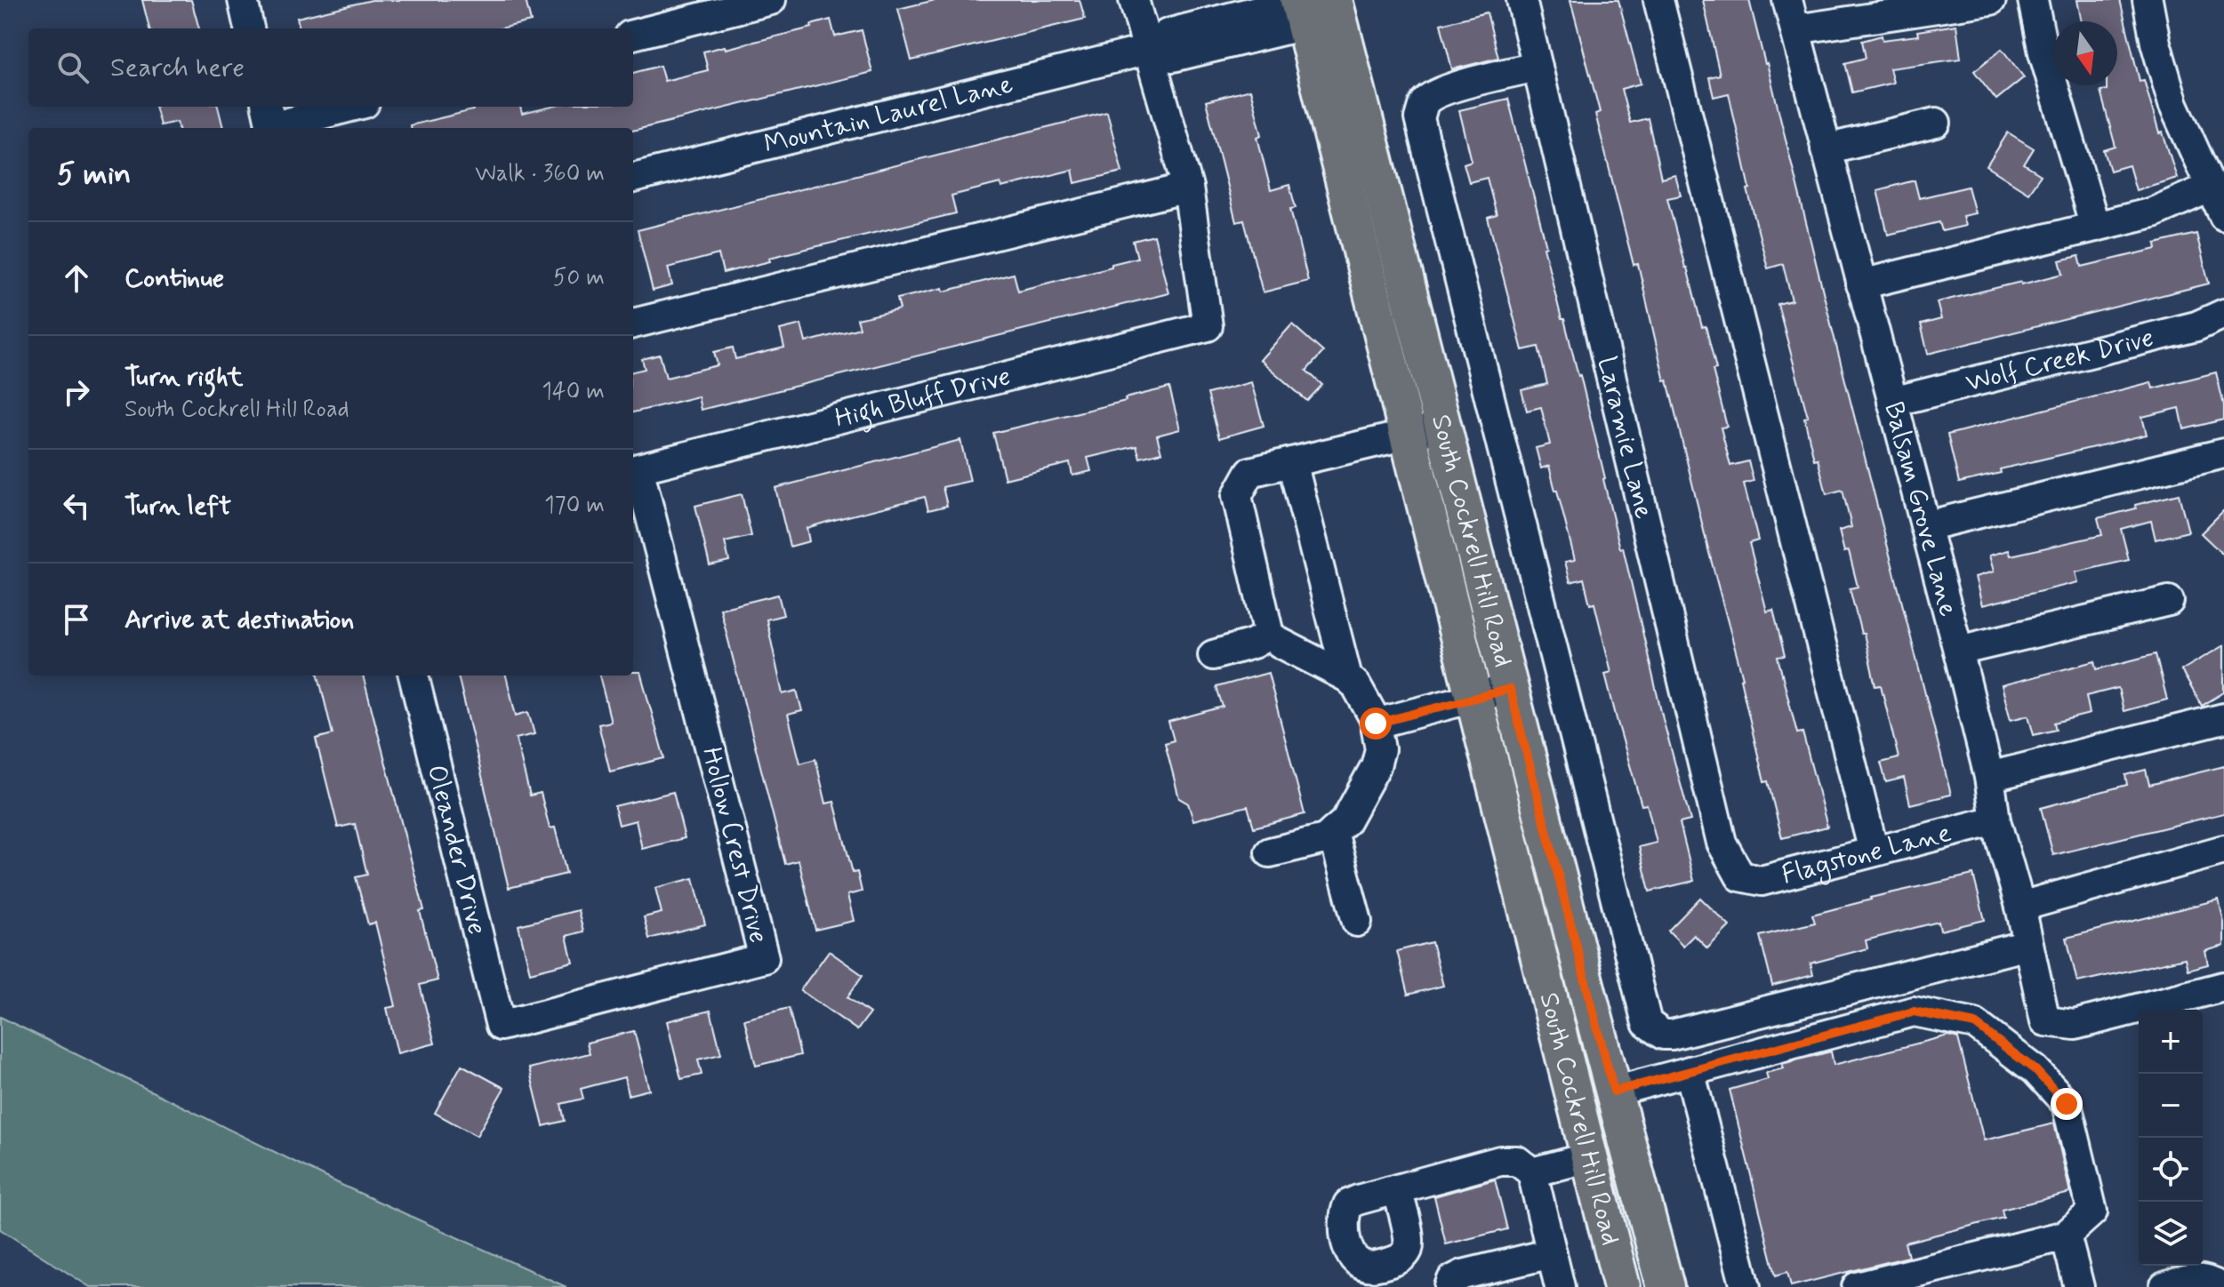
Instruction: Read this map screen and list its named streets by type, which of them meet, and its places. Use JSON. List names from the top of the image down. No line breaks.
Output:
{"streets":{"main road":["South Cockrell Hill Road"],"street":["Mountain Laurel Lane","Wolf Creek Drive","High Bluff Drive","Laramie Lane","Balsam Grove Lane","Hollow Crest Drive","Oleander Drive","Flagstone Lane"]},"crossings":[["Mountain Laurel Lane","South Cockrell Hill Road"],["Wolf Creek Drive","Balsam Grove Lane"],["High Bluff Drive","Hollow Crest Drive"],["Laramie Lane","Flagstone Lane"],["Balsam Grove Lane","Flagstone Lane"],["Hollow Crest Drive","Oleander Drive"]],"north":"bottom","page":{"search":"Search here","heading":["5 min","Walk · 360 m"],"list":[["Continue","50 m"],["Turn right","South Cockrell Hill Road","140 m"],["Turn left","170 m"],"Arrive at destination"],"map_buttons":["+","−"]}}
